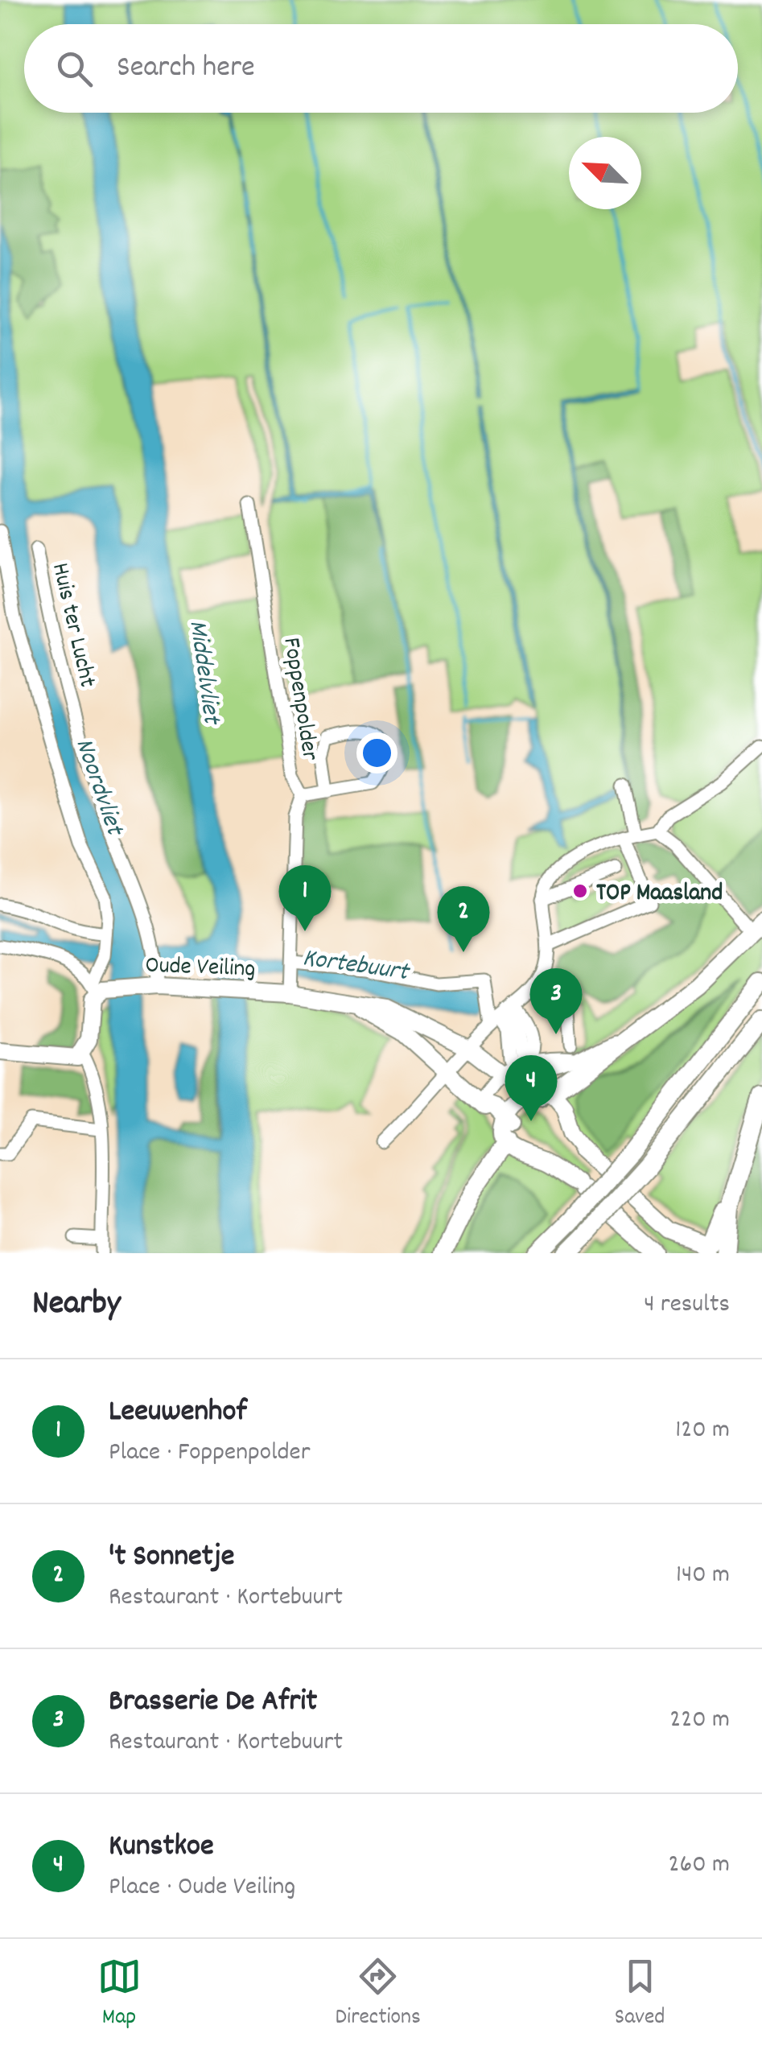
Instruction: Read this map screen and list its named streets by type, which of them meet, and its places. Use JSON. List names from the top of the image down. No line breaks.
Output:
{"streets":{"main road":["Oude Veiling"],"street":["Huis ter Lucht","Foppenpolder"]},"crossings":[["Huis ter Lucht","Oude Veiling"],["Foppenpolder","Oude Veiling"]],"water":["Middelvliet","Noordvliet","Kortebuurt"],"places":["TOP Maasland"],"north":"top left","page":{"search":"Search here","pins":["1","2","3","4"],"heading":["Nearby","4 results"],"list":[{"mark":"1","name":"Leeuwenhof","note":"Place · Foppenpolder","value":"120 m"},{"mark":"2","name":"'t Sonnetje","note":"Restaurant · Kortebuurt","value":"140 m"},{"mark":"3","name":"Brasserie De Afrit","note":"Restaurant · Kortebuurt","value":"220 m"},{"mark":"4","name":"Kunstkoe","note":"Place · Oude Veiling","value":"260 m"}],"nav":["Map","Directions","Saved"]}}
